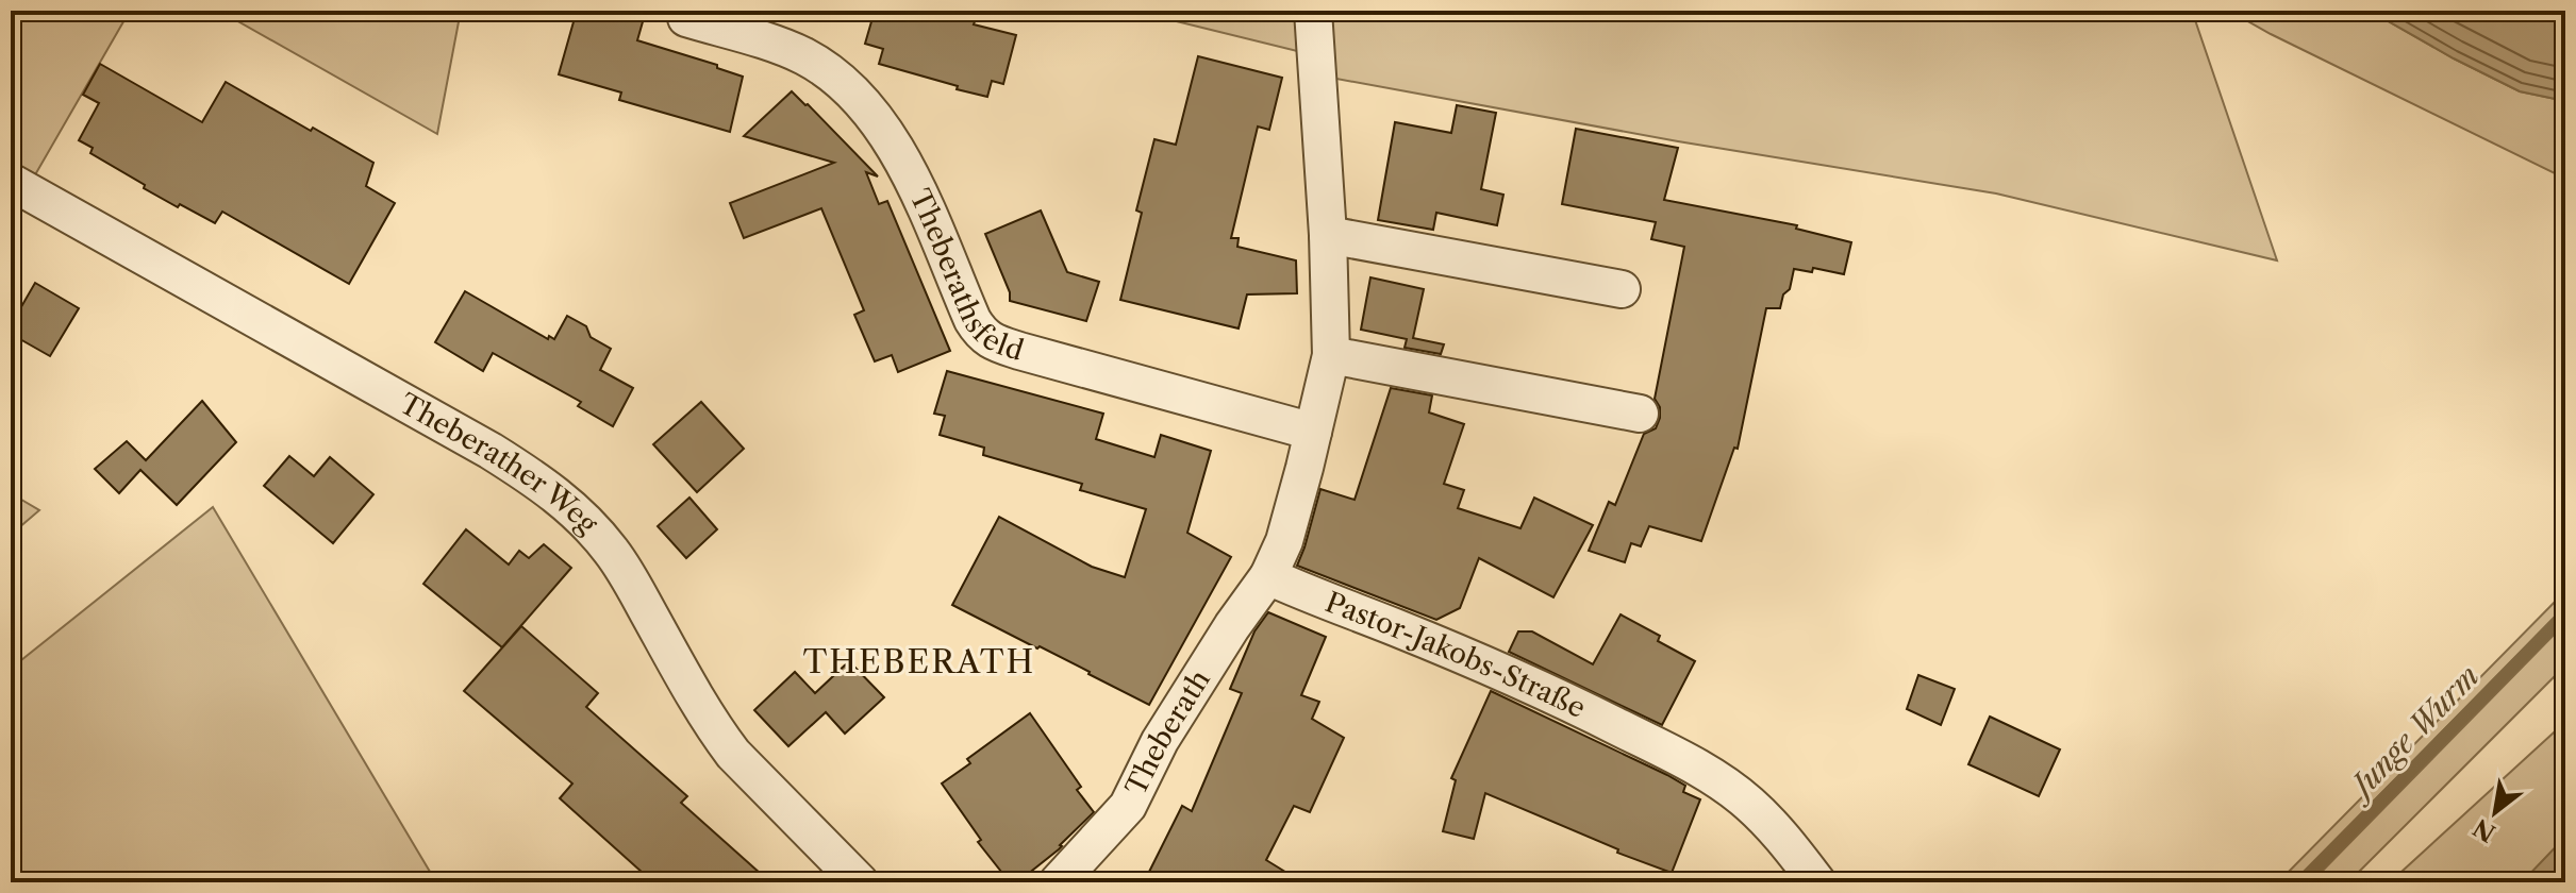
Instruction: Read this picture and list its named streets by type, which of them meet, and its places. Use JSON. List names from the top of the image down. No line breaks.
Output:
{"streets":{"street":["Theberathsfeld","Theberather Weg","Pastor-Jakobs-Straße","Theberath"]},"crossings":[["Pastor-Jakobs-Straße","Theberath"]],"districts":["THEBERATH"],"water":["Junge Wurm"],"north":"bottom left"}
